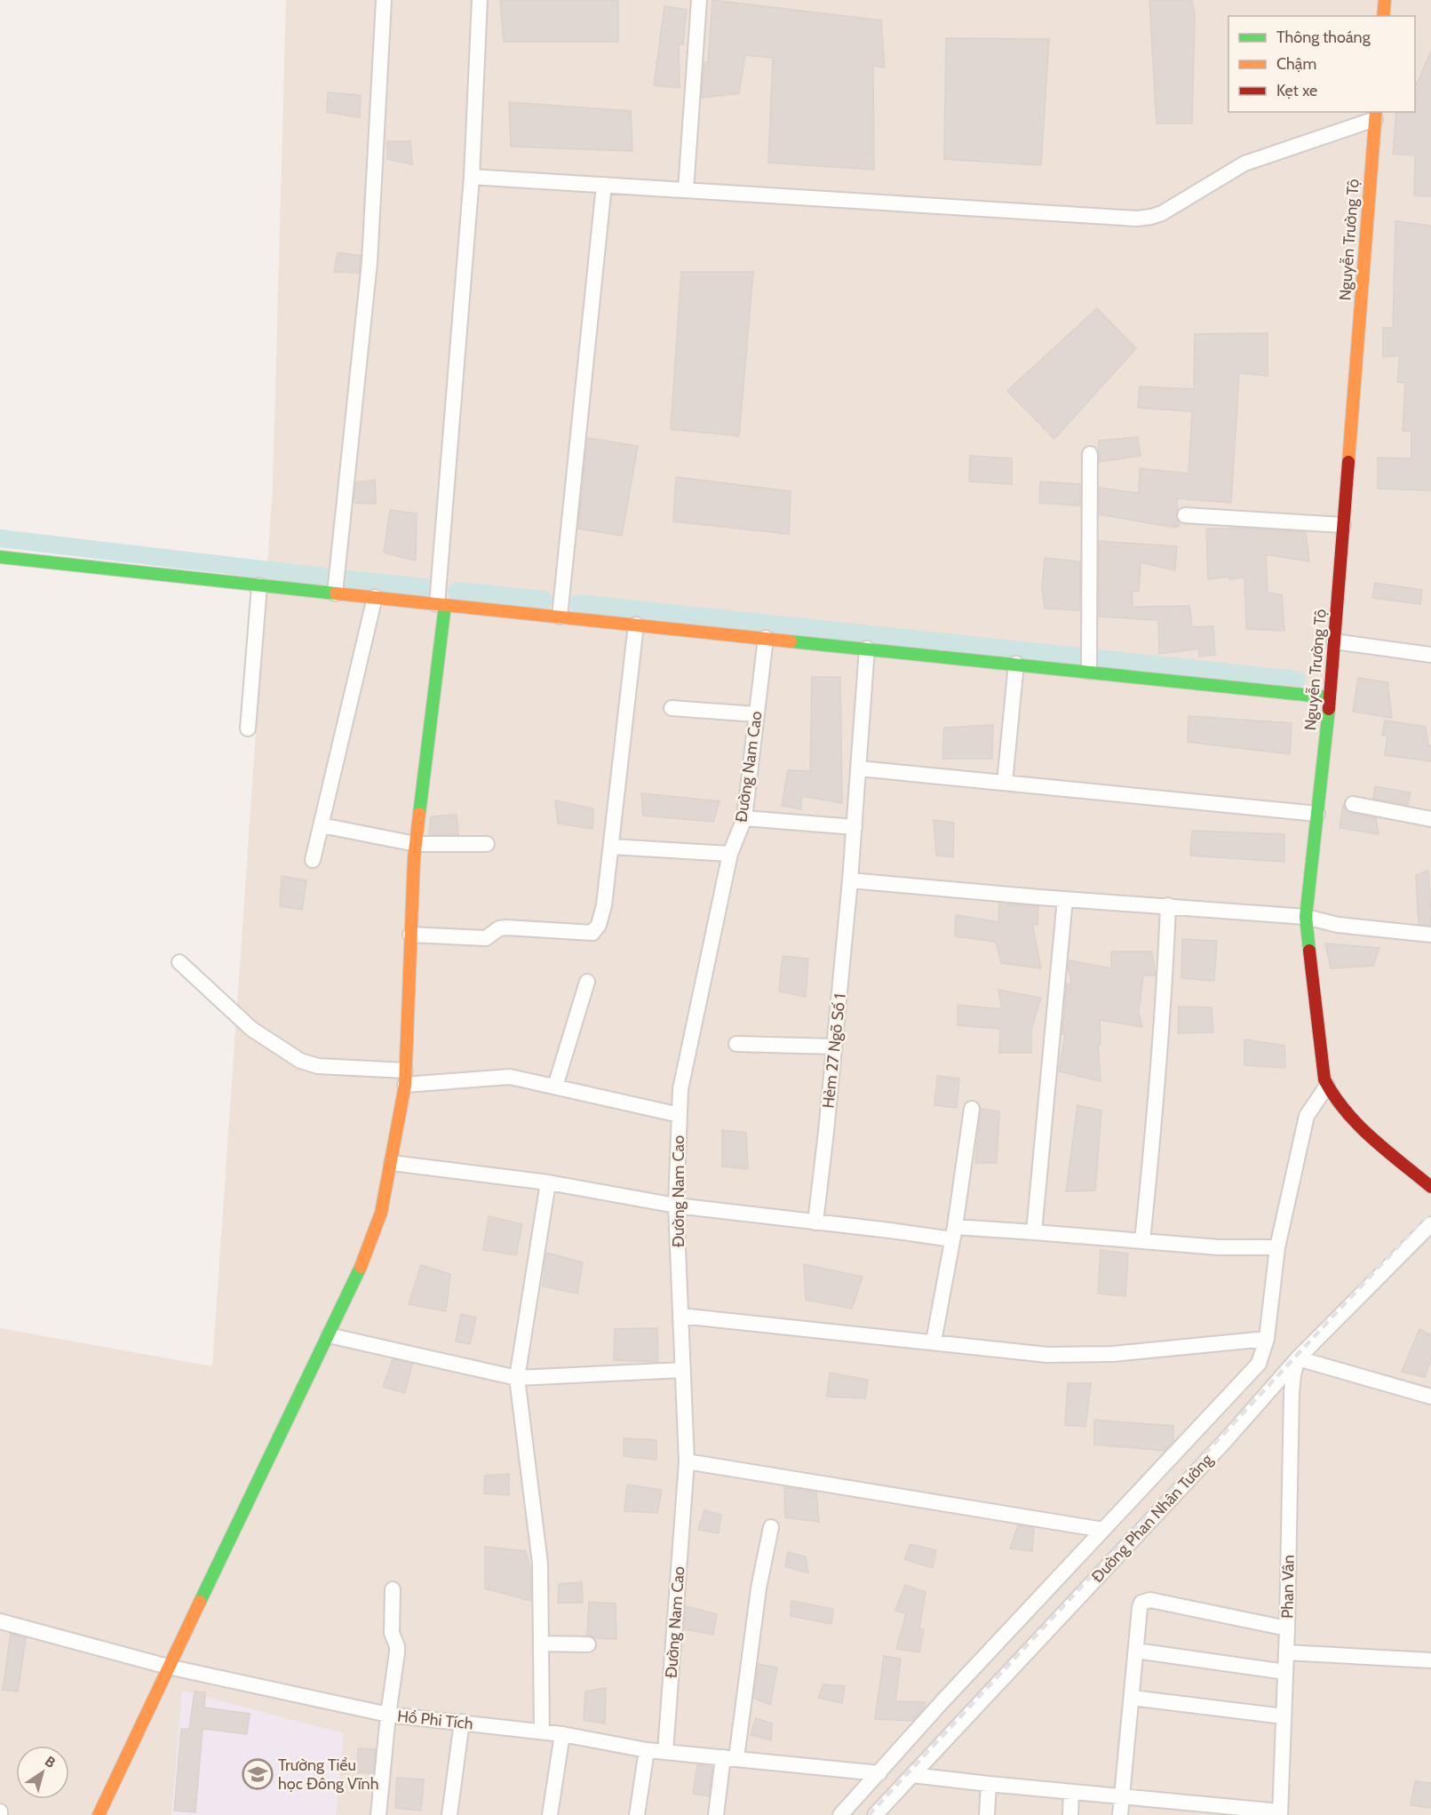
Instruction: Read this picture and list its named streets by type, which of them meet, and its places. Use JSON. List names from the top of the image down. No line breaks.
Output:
{"streets":{"street":["Nguyễn Trường Tộ","Đường Nam Cao","Hẻm 27 Ngõ Số 1","Đường Phan Nhân Tường","Phan Vân","Hồ Phi Tích"]},"crossings":[["Đường Nam Cao","Hồ Phi Tích"],["Đường Phan Nhân Tường","Phan Vân"]],"places":{"school or university":["Trường Tiểu học Đông Vĩnh"]},"legend":["Thông thoáng","Chậm","Kẹt xe"],"north":"top right"}
